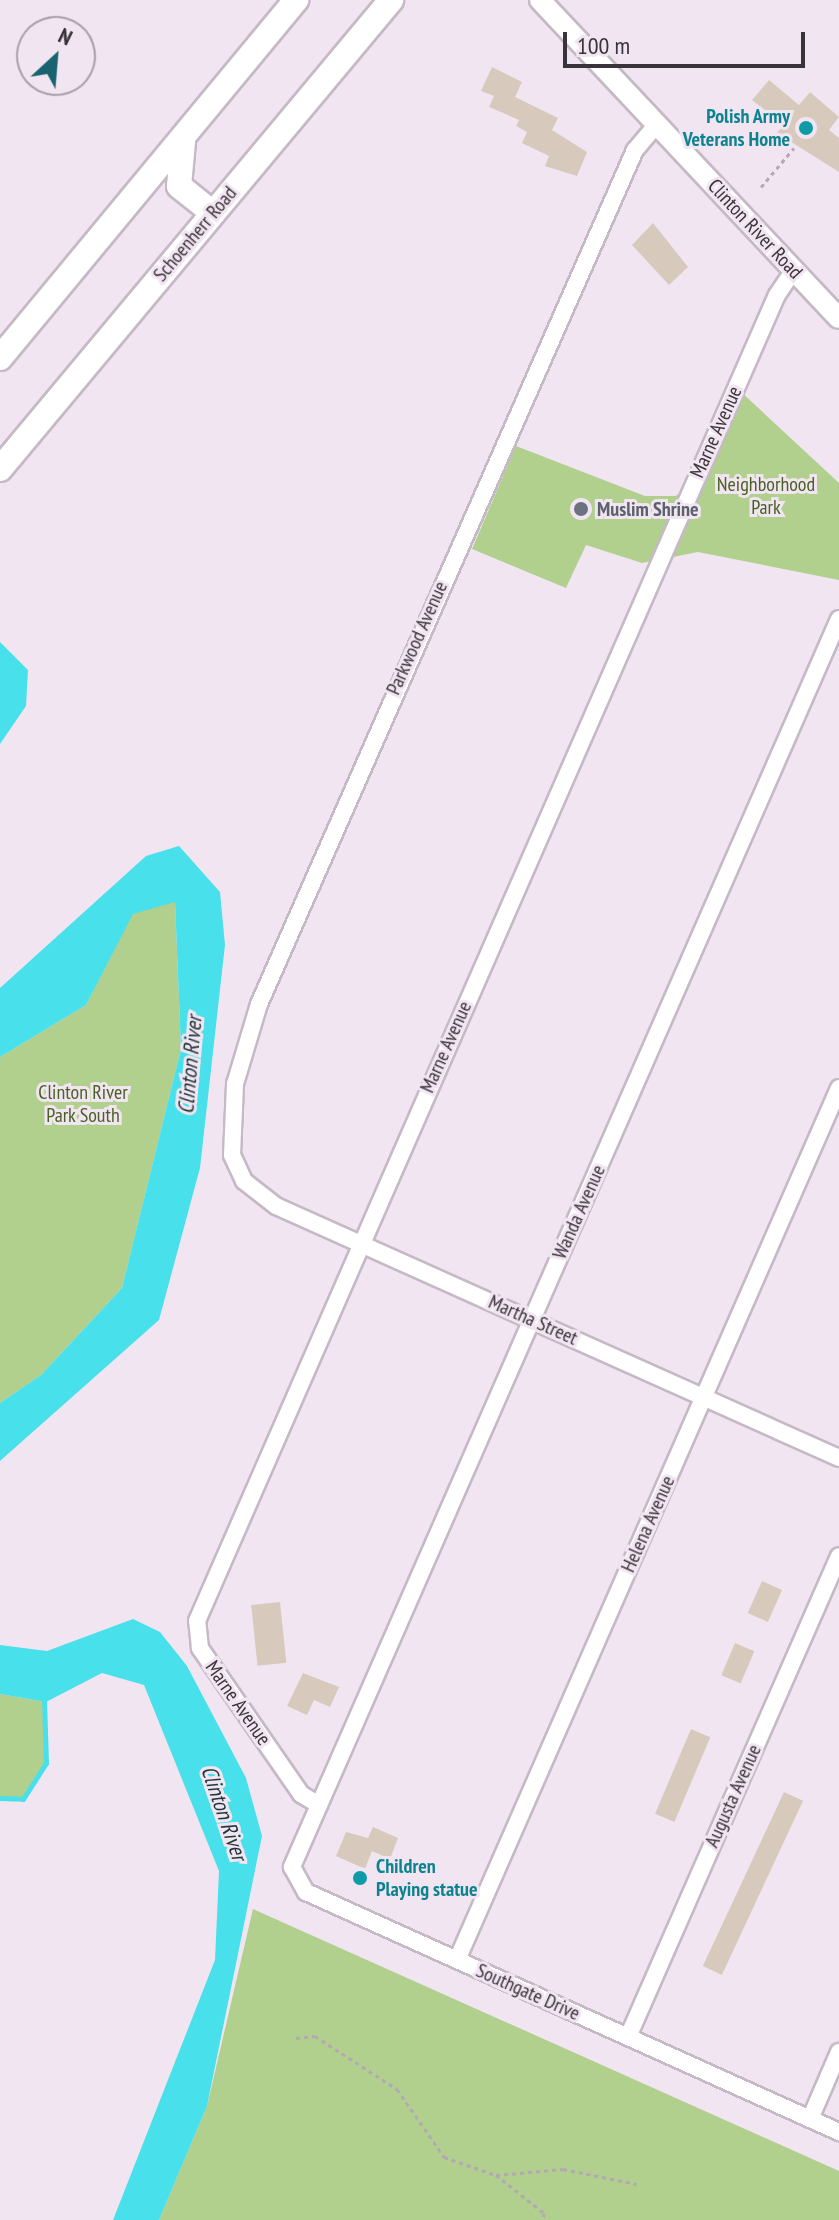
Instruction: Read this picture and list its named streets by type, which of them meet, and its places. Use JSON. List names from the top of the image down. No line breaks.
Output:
{"streets":{"main road":["Schoenherr Road"],"street":["Clinton River Road","Marne Avenue","Parkwood Avenue","Wanda Avenue","Martha Street","Helena Avenue","Augusta Avenue","Southgate Drive"]},"crossings":[["Clinton River Road","Marne Avenue"],["Clinton River Road","Parkwood Avenue"],["Marne Avenue","Wanda Avenue"],["Marne Avenue","Martha Street"],["Marne Avenue","Southgate Drive"],["Parkwood Avenue","Martha Street"],["Wanda Avenue","Martha Street"],["Wanda Avenue","Southgate Drive"],["Martha Street","Helena Avenue"],["Helena Avenue","Southgate Drive"],["Augusta Avenue","Southgate Drive"]],"water":["Clinton River"],"parks":["Neighborhood Park","Clinton River Park South"],"places":["Polish Army Veterans Home","Muslim Shrine","Children Playing statue"],"scale_bar":"100 m","north":"top right"}
